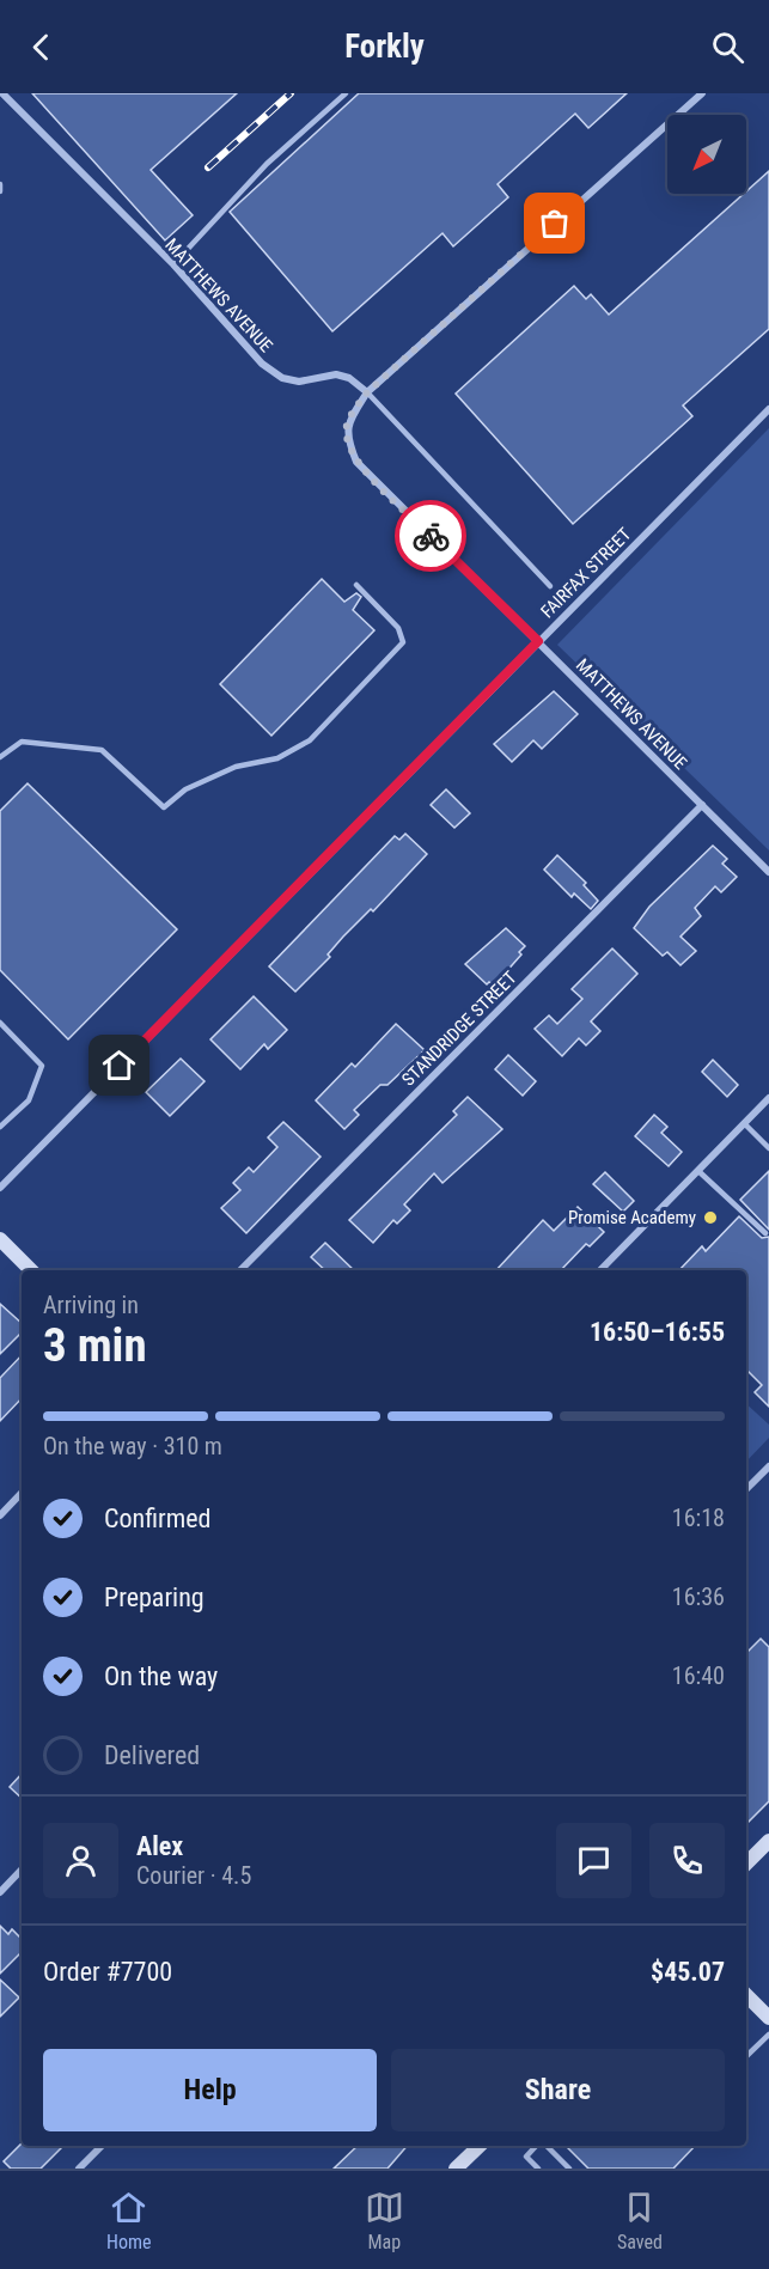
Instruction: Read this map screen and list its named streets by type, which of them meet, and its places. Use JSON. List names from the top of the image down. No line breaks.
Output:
{"streets":{"street":["MATTHEWS AVENUE","FAIRFAX STREET","STANDRIDGE STREET"]},"crossings":[["MATTHEWS AVENUE","FAIRFAX STREET"],["MATTHEWS AVENUE","STANDRIDGE STREET"]],"places":["Promise Academy"],"north":"bottom left","page":{"header":"Forkly","heading":["3 min","Arriving in","16:50–16:55"],"panel":["Alex","Courier · 4.5","Order #7700","$45.07"],"bar":"On the way · 310 m","list":[["Confirmed","16:18"],["Preparing","16:36"],["On the way","16:40"],"Delivered"],"buttons":["Help","Share"],"tabs":["Home","Map","Saved"]}}
